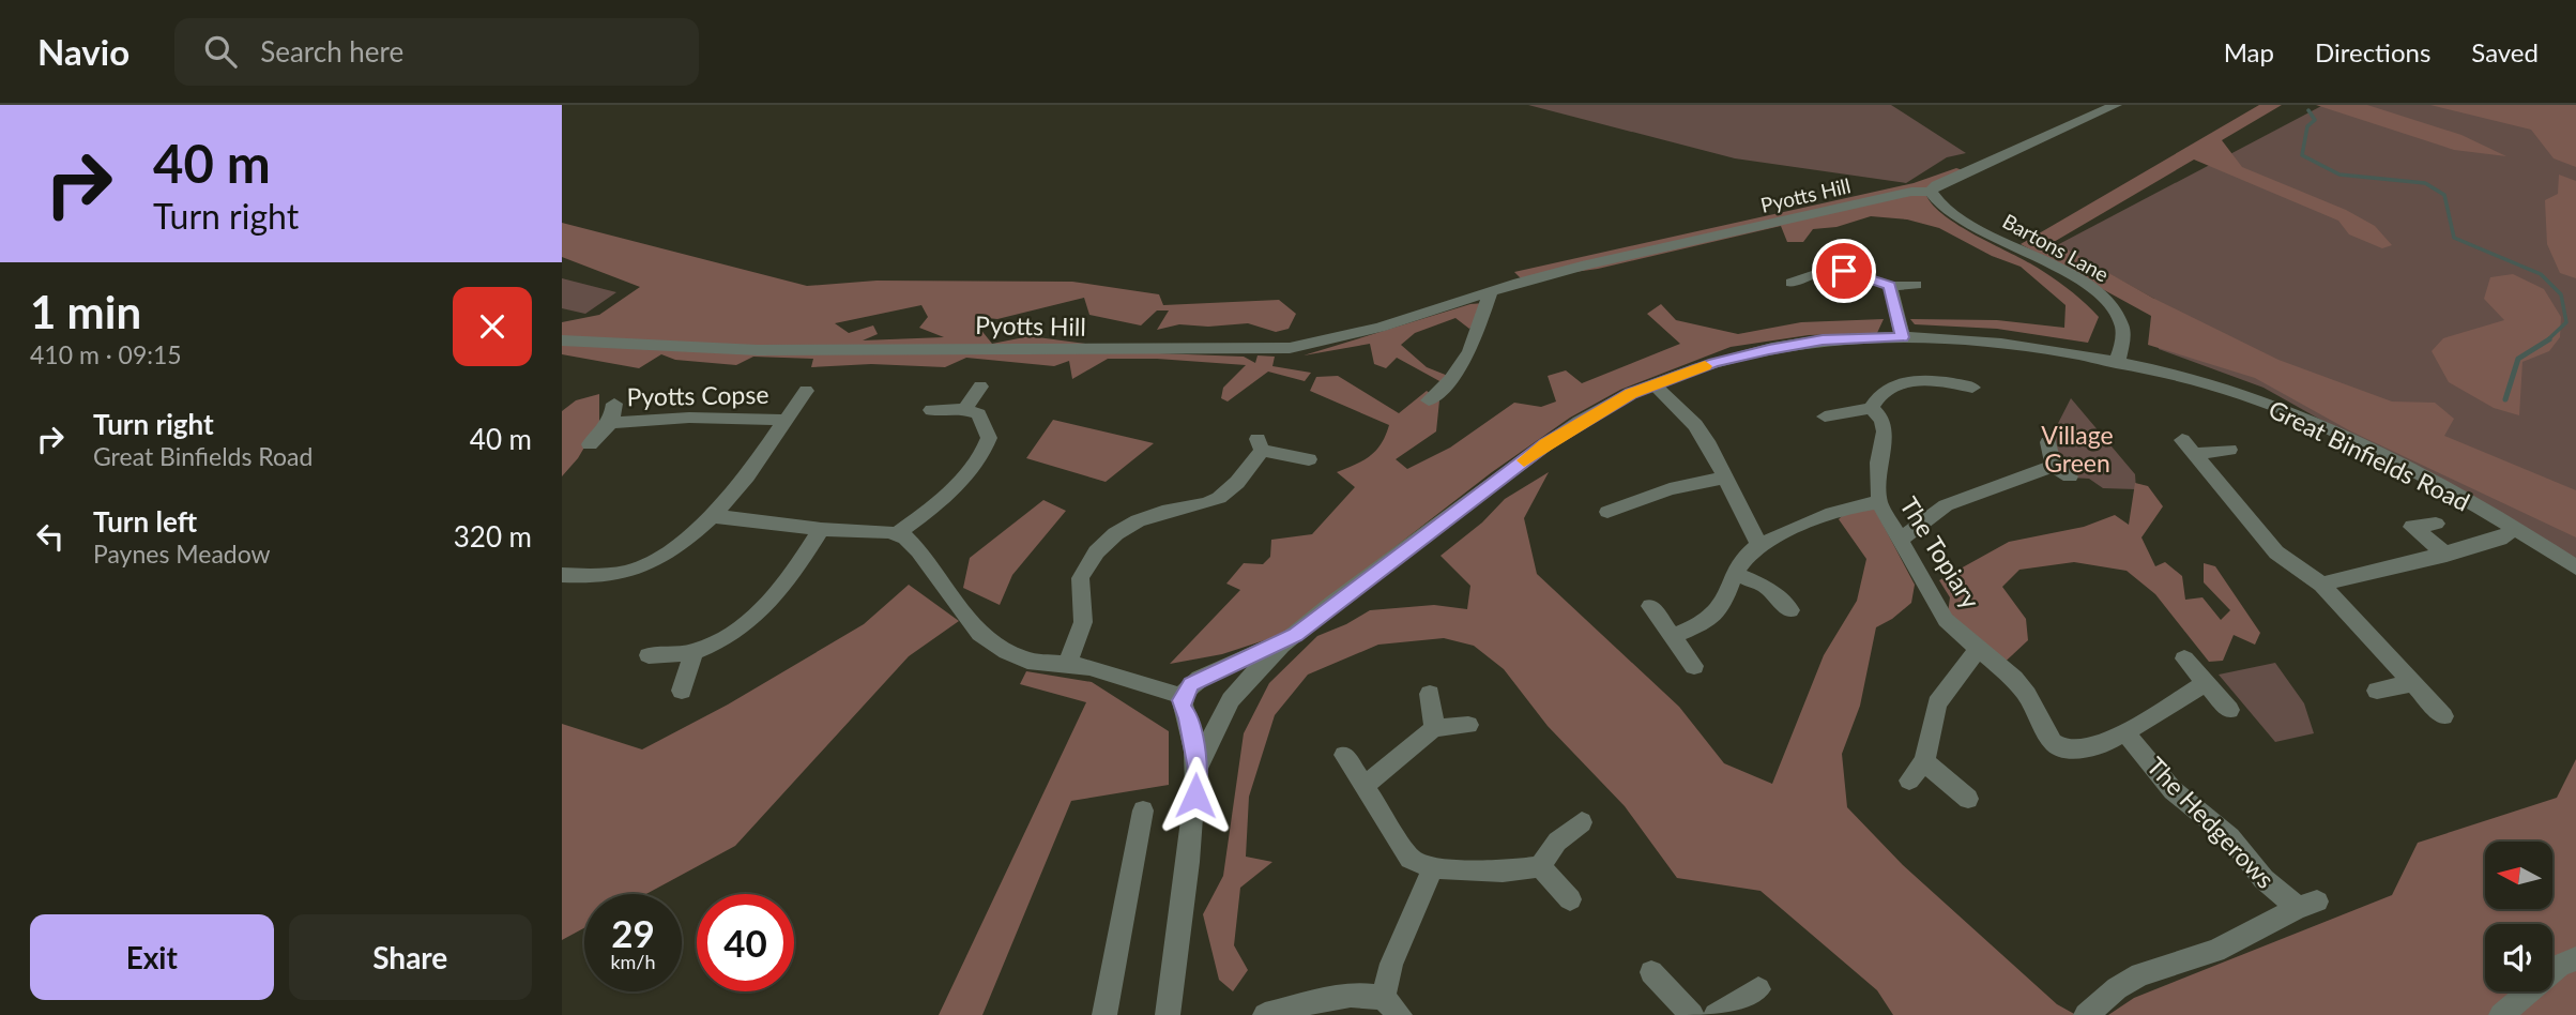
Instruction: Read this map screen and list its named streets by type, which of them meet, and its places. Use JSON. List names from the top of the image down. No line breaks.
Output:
{"streets":{"street":["Pyotts Hill","Bartons Lane","Pyotts Copse","Great Binfields Road","The Topiary","The Hedgerows"]},"crossings":[["Pyotts Hill","Bartons Lane"],["Bartons Lane","Great Binfields Road"],["The Topiary","The Hedgerows"]],"parks":["Village Green"],"north":"left","page":{"header":"Navio","search":"Search here","nav":["Map","Directions","Saved"],"turn":["40 m","Turn right"],"heading":["1 min","410 m · 09:15"],"list":[{"name":"Turn right","note":"Great Binfields Road","value":"40 m"},{"name":"Turn left","note":"Paynes Meadow","value":"320 m"}],"speed":"29 km/h","limit":"40","buttons":["Exit","Share"]}}
